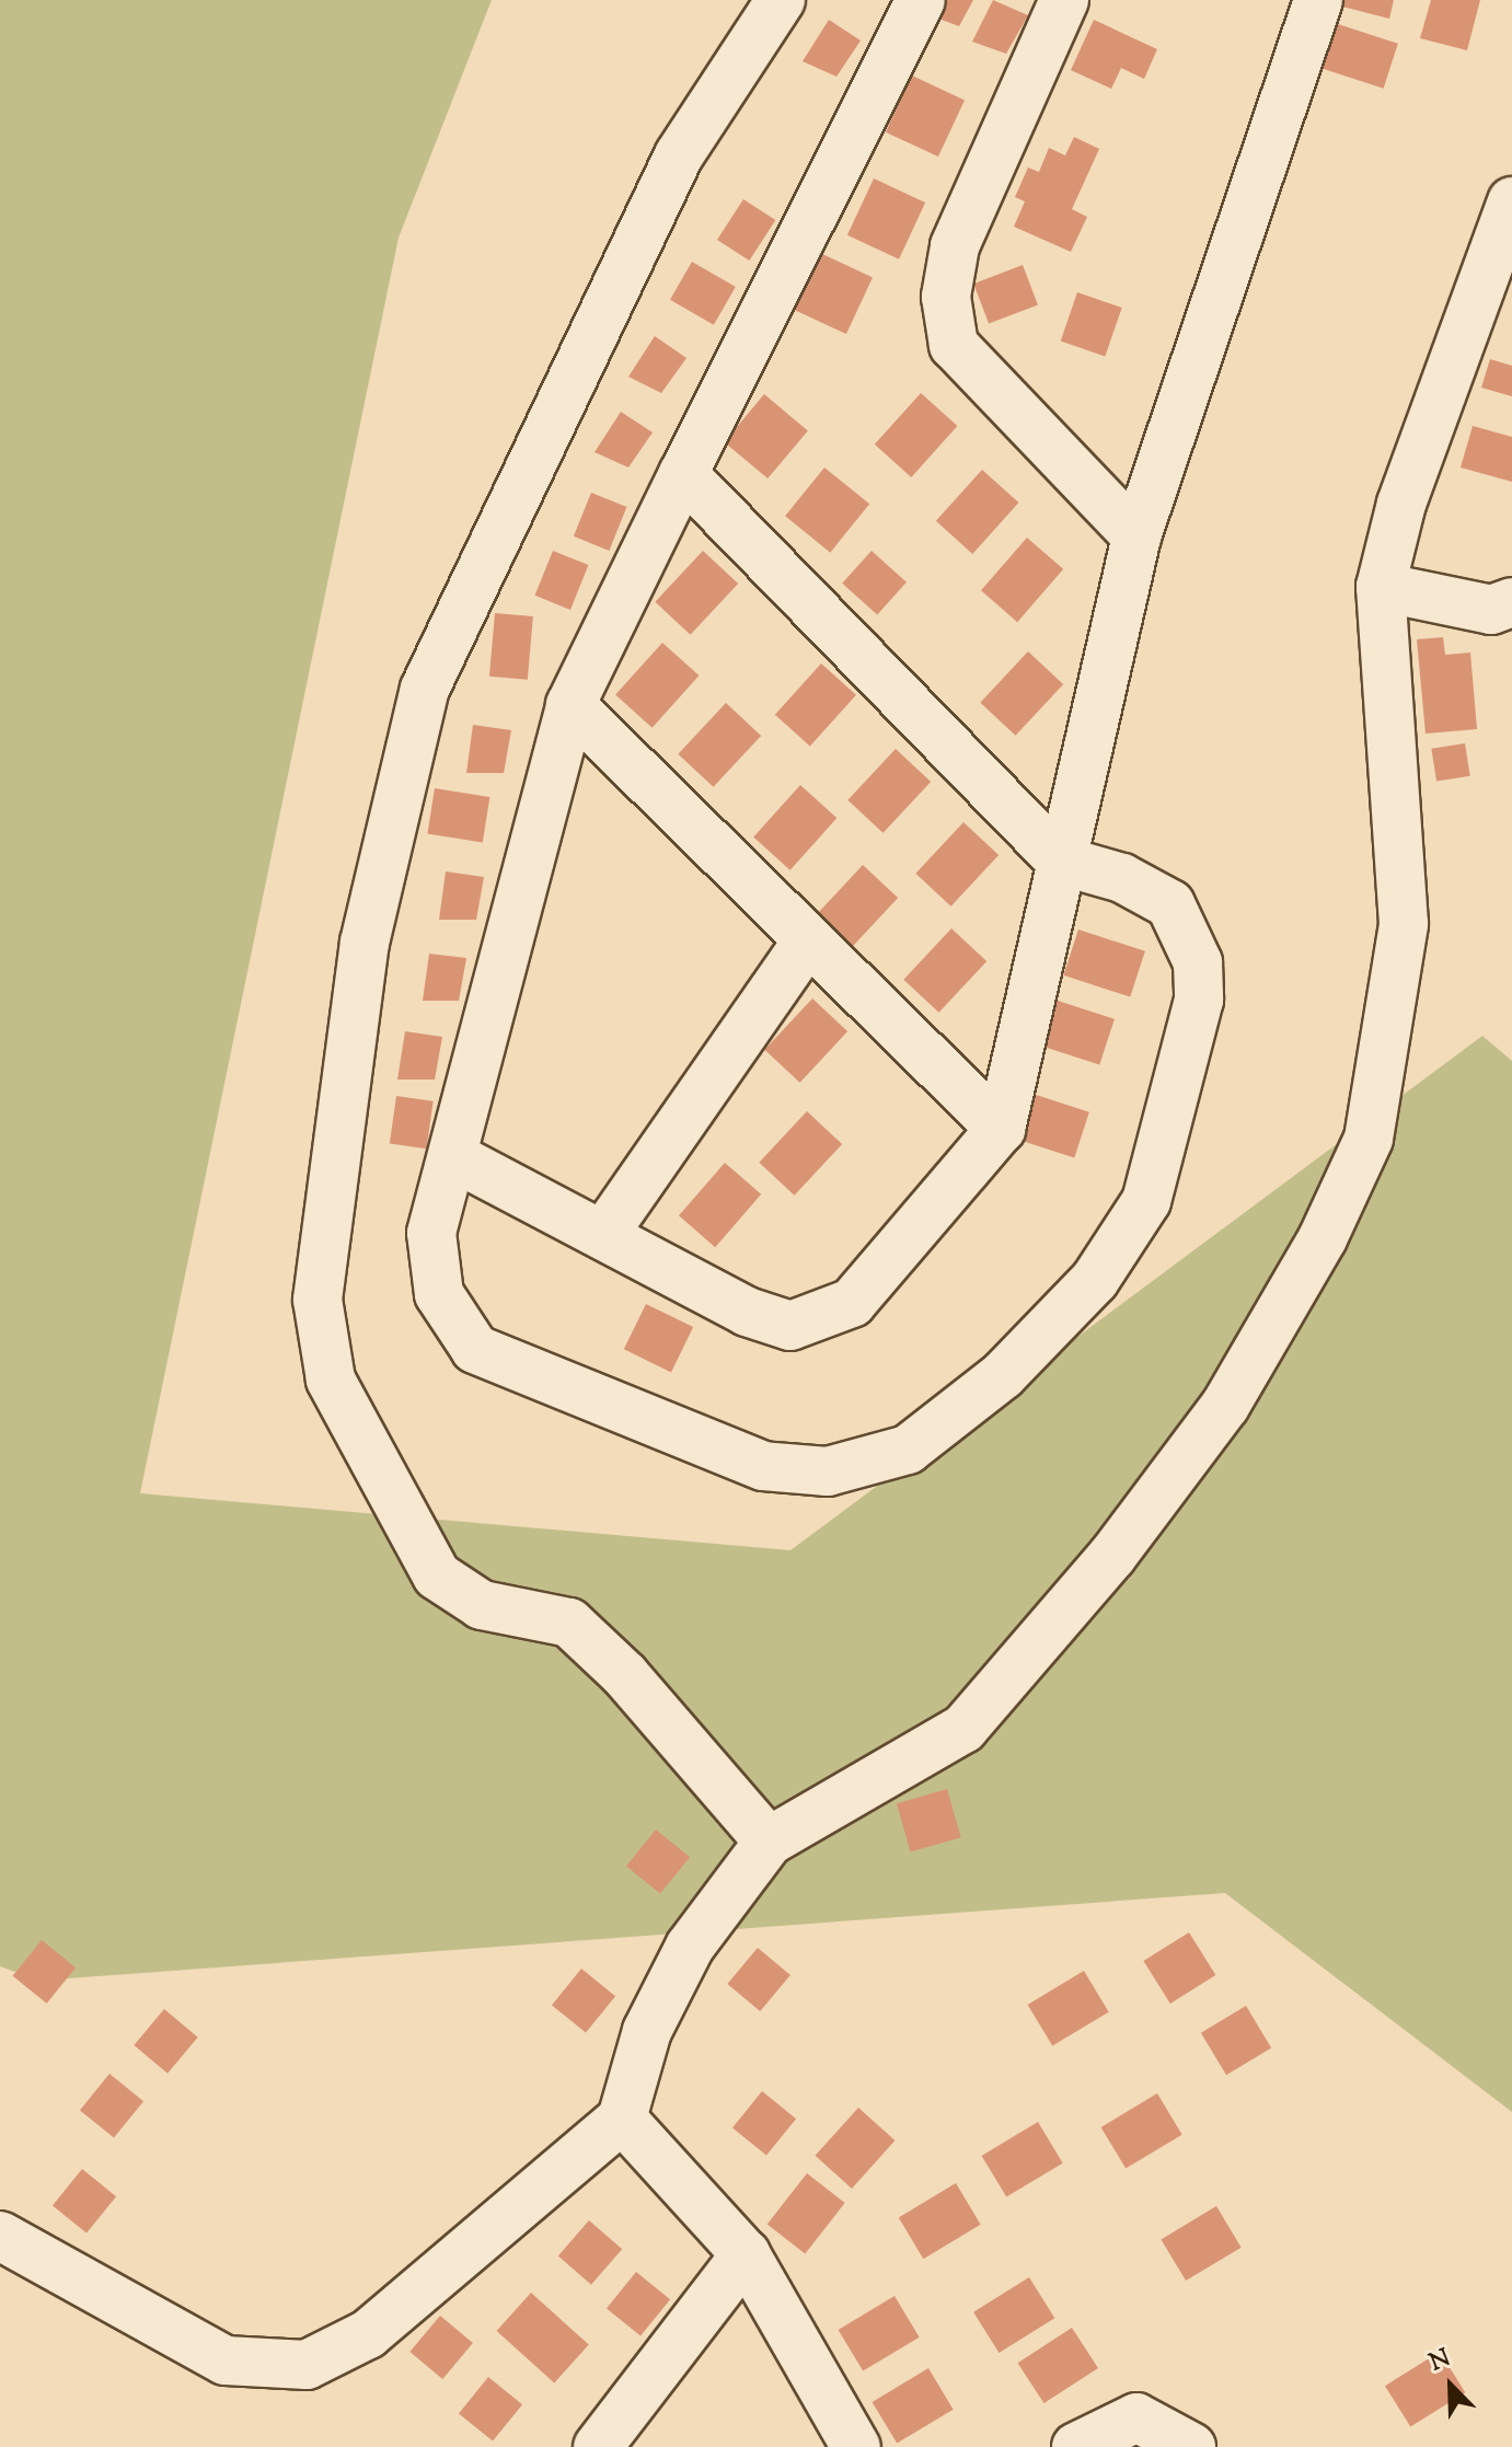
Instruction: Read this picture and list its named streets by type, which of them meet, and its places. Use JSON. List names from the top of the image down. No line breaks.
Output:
{"north":"top left"}
